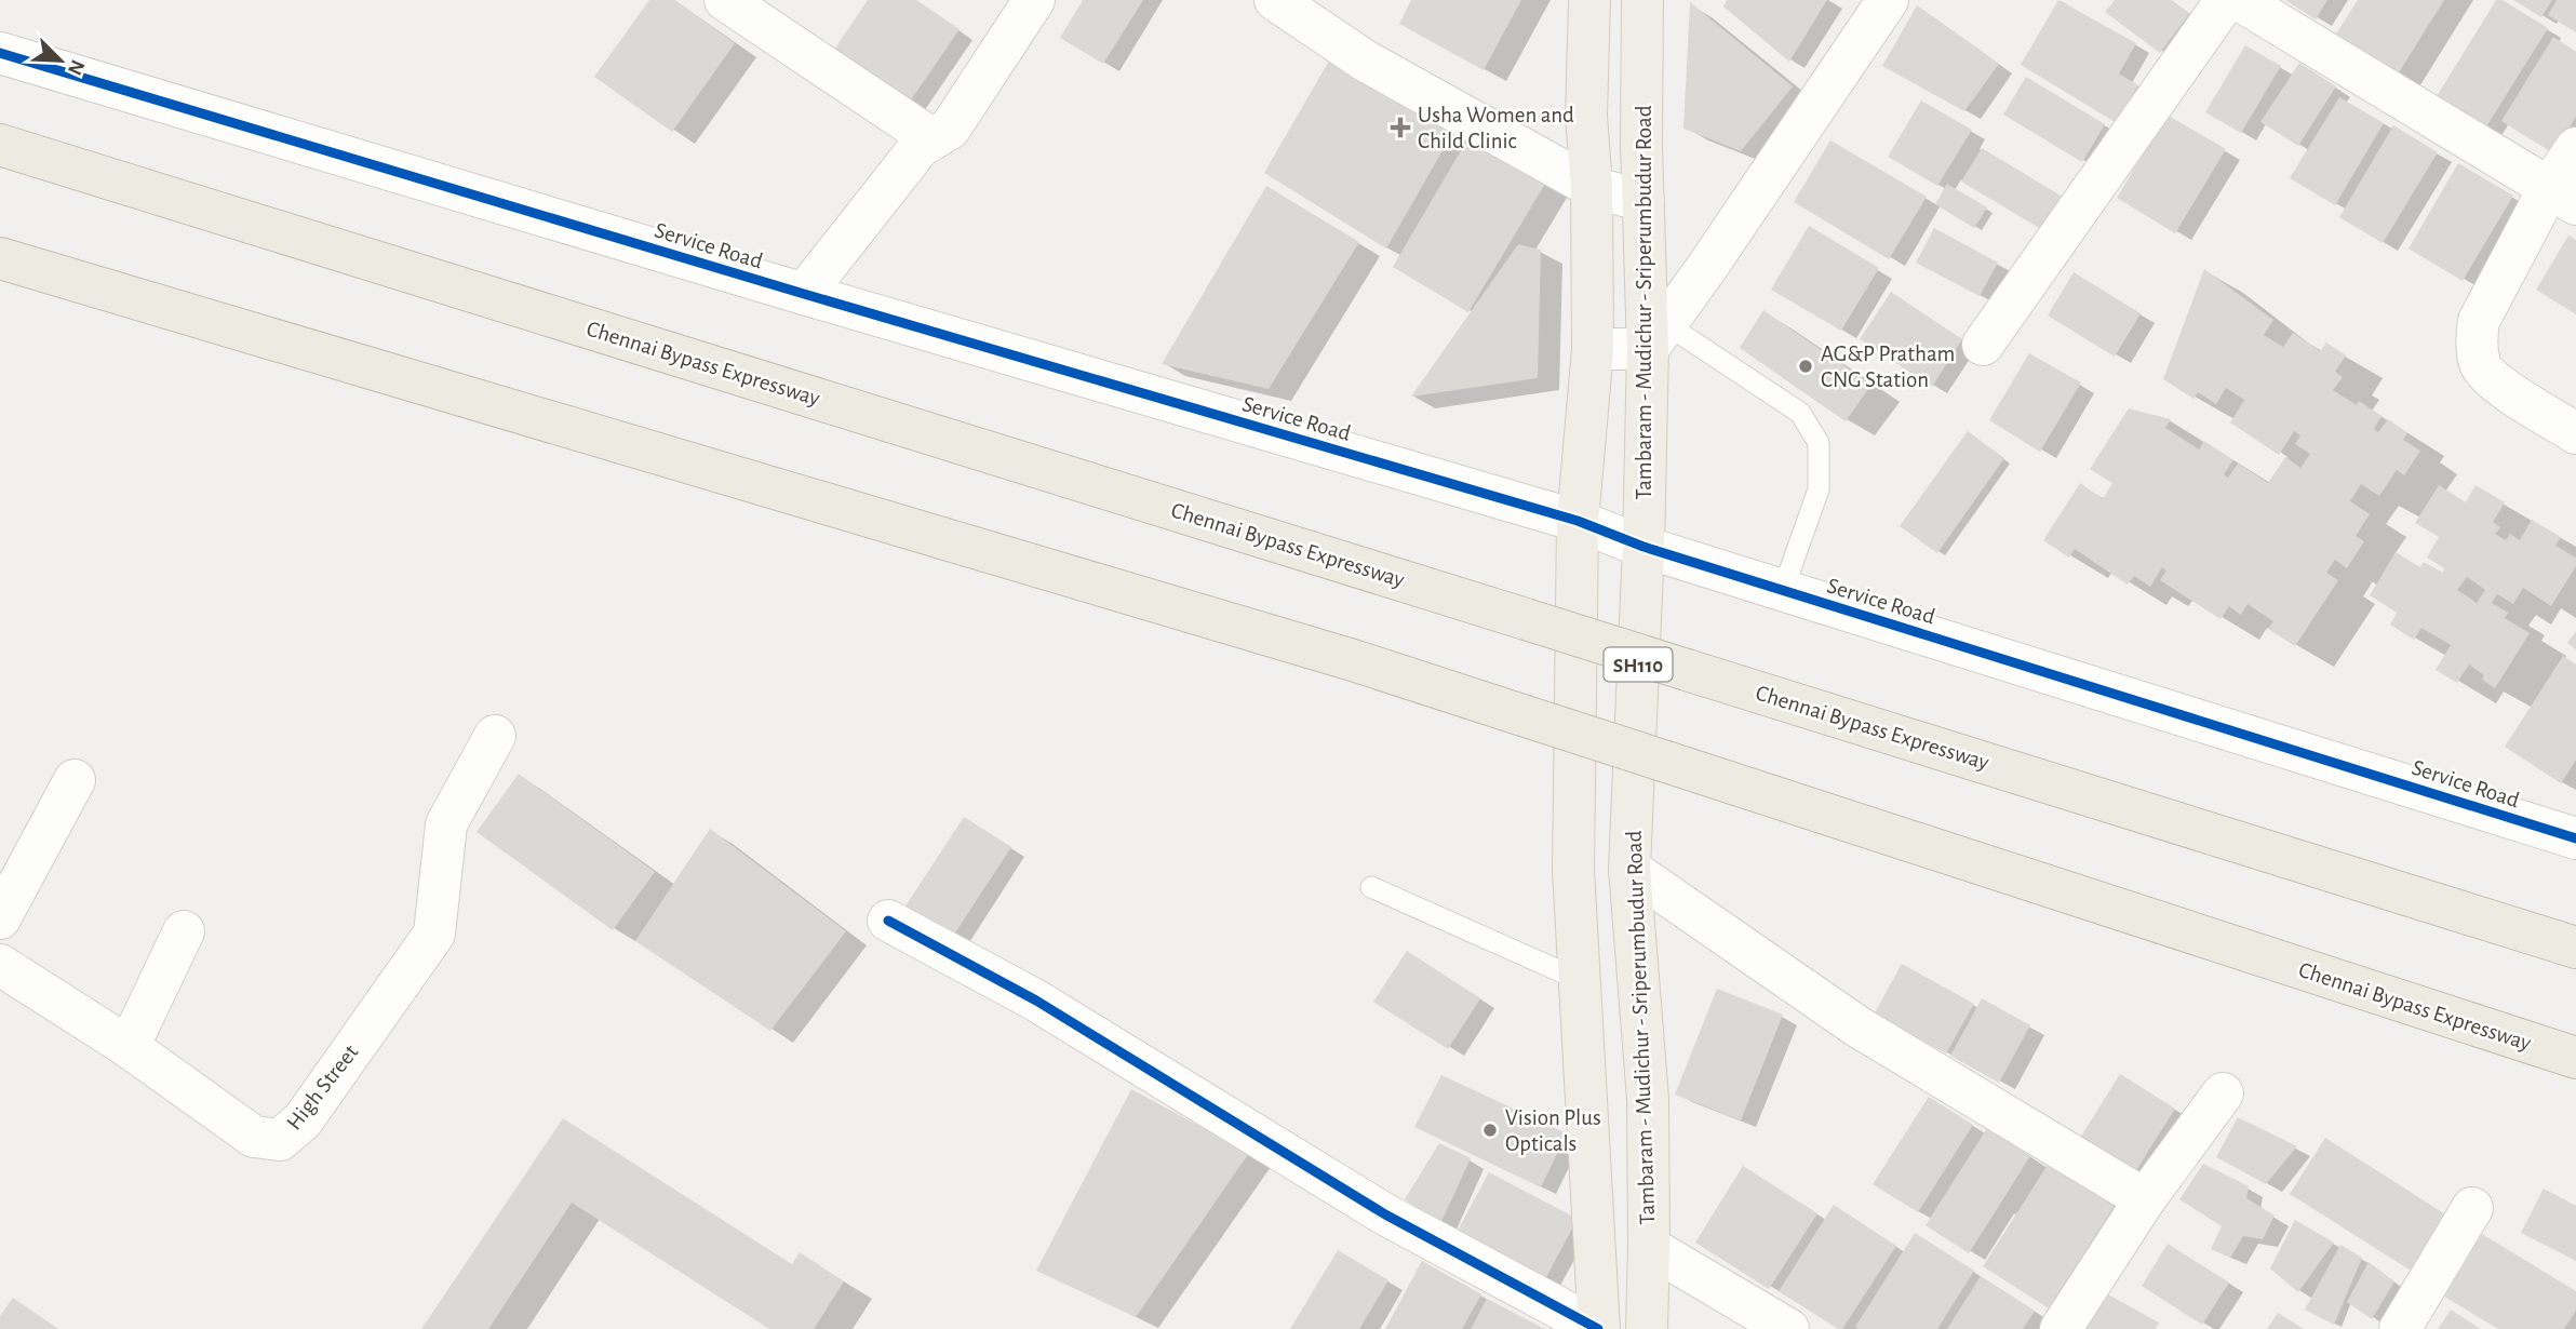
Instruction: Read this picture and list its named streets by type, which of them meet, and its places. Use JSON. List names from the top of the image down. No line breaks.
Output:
{"streets":{"highway":["Chennai Bypass Expressway"],"main road":["Tambaram - Mudichur - Sriperumbudur Road","SH110"],"street":["Service Road","High Street"]},"crossings":[["Service Road","Tambaram - Mudichur - Sriperumbudur Road"],["Service Road","SH110"]],"places":{"health":["Usha Women and Child Clinic"],"other":["AG&P Pratham CNG Station","Vision Plus Opticals"]},"north":"bottom right"}
